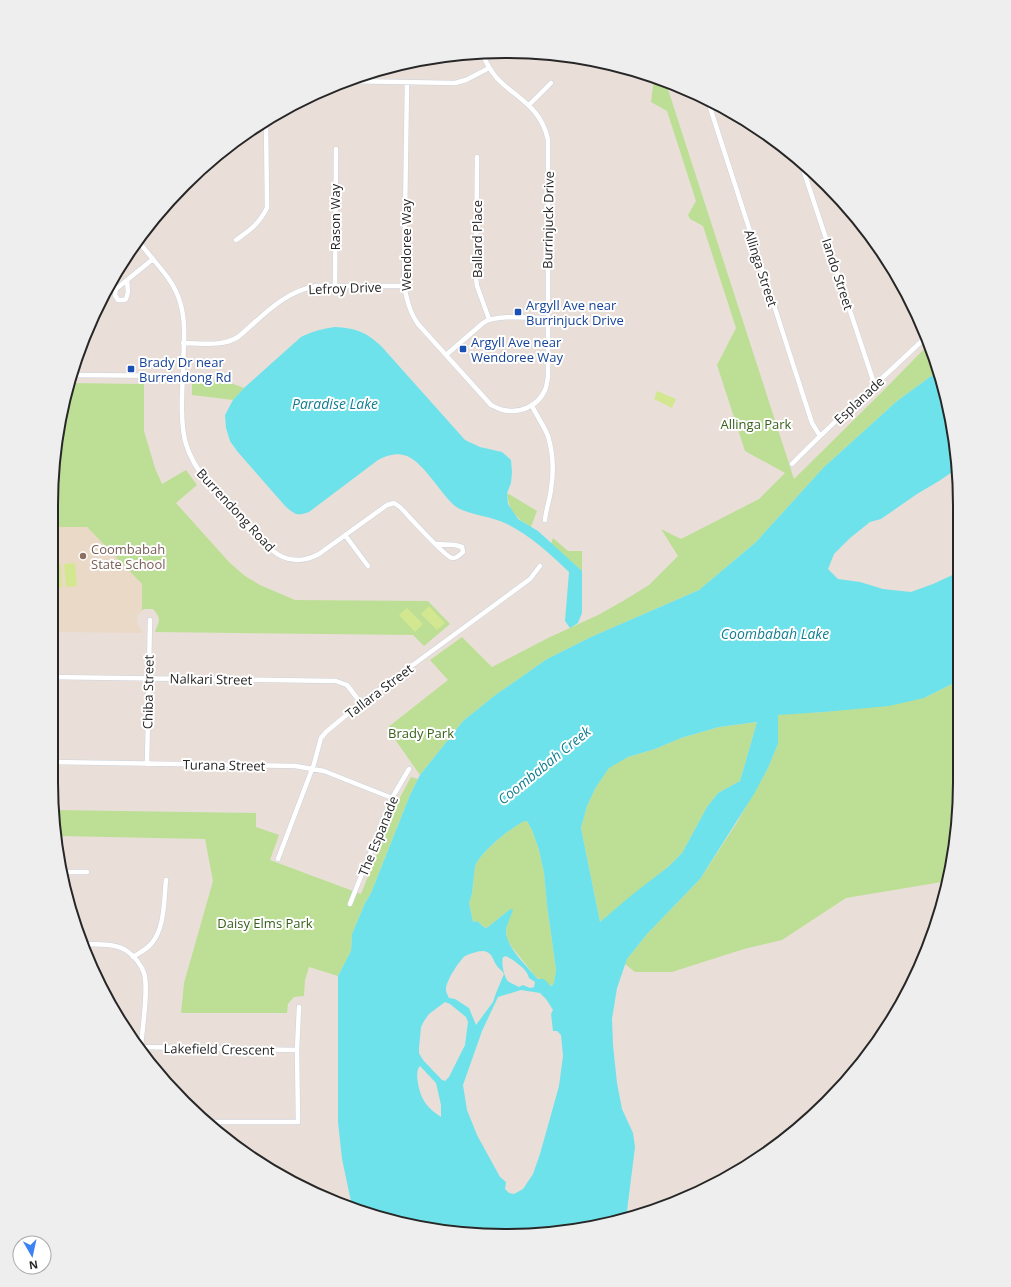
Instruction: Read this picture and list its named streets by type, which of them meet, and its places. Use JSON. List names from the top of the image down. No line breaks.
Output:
{"streets":{"street":["Rason Way","Burrinjuck Drive","Ballard Place","Wendoree Way","Allinga Street","Iando Street","Lefroy Drive","Esplanade","Burrendong Road","Nalkari Street","Tallara Street","Chiba Street","Turana Street","The Espanade","Lakefield Crescent"]},"crossings":[["Rason Way","Lefroy Drive"],["Burrinjuck Drive","Ballard Place"],["Burrinjuck Drive","Wendoree Way"],["Ballard Place","Wendoree Way"],["Wendoree Way","Lefroy Drive"],["Allinga Street","Esplanade"],["Iando Street","Esplanade"],["Lefroy Drive","Burrendong Road"],["Nalkari Street","Tallara Street"],["Nalkari Street","Chiba Street"],["Tallara Street","Turana Street"],["Chiba Street","Turana Street"],["Turana Street","The Espanade"]],"water":["Paradise Lake","Coombabah Lake","Coombabah Creek"],"parks":["Allinga Park","Brady Park","Daisy Elms Park"],"places":{"transit":["Argyll Ave near Burrinjuck Drive","Argyll Ave near Wendoree Way","Brady Dr near Burrendong Rd"],"other":["Coombabah State School"]},"north":"bottom"}
